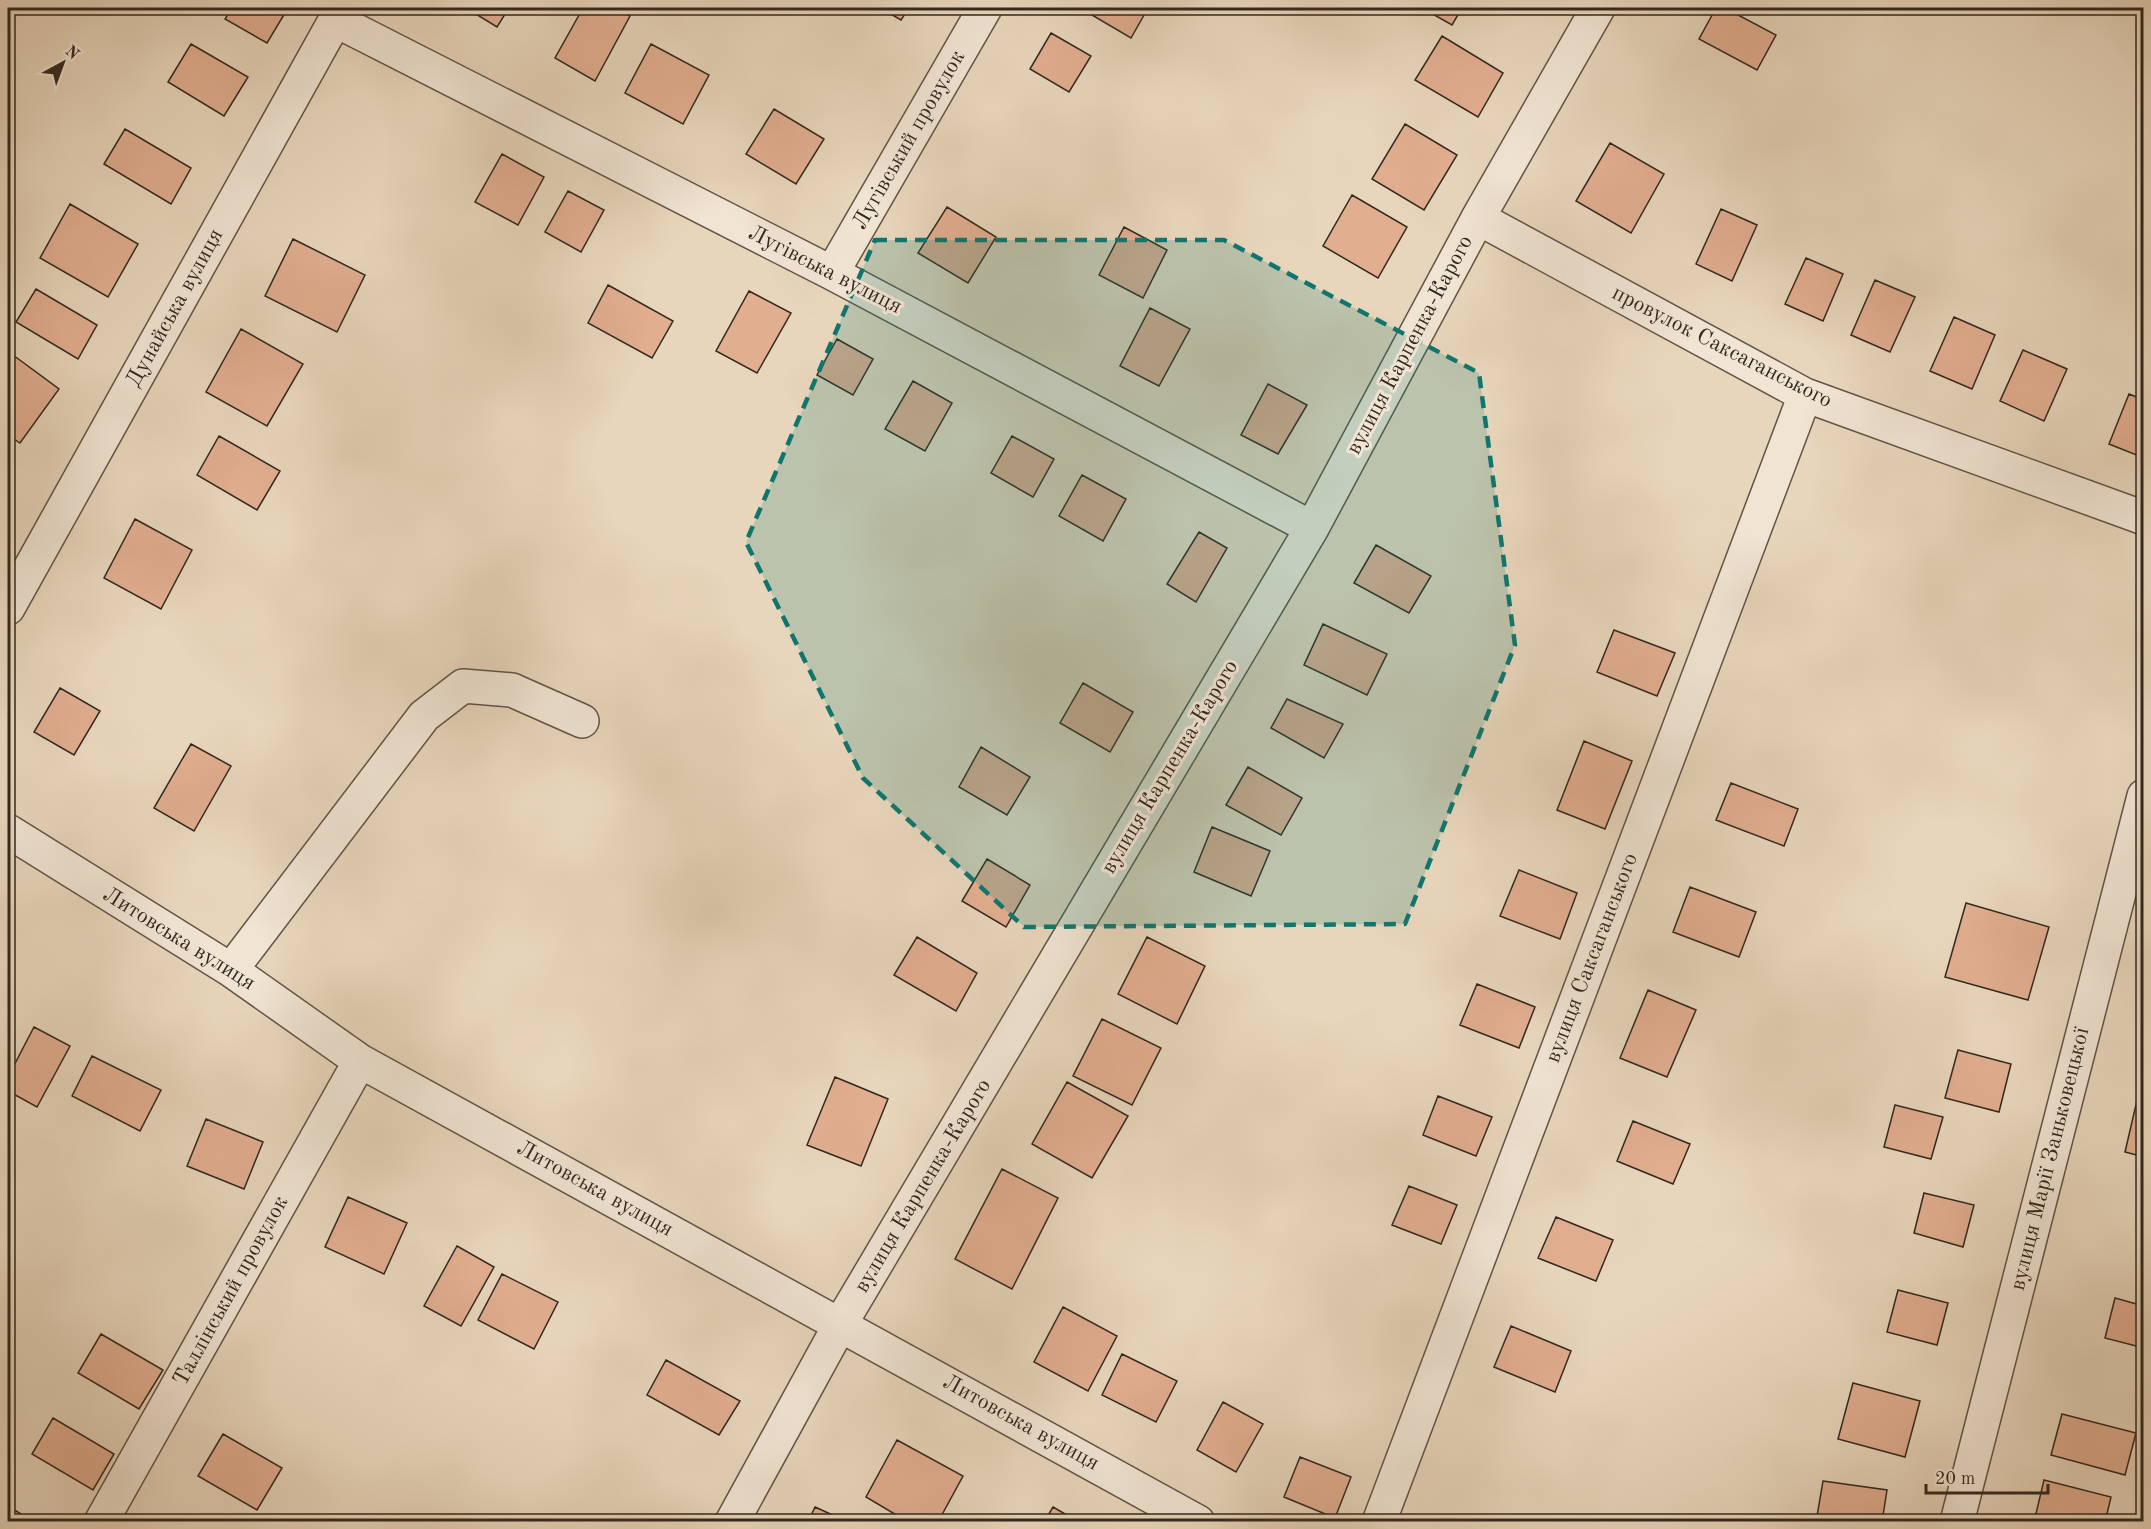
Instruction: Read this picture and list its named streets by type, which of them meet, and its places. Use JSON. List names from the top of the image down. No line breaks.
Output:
{"streets":{"street":["Лугівський провулок","Лугівська вулиця","Дунайська вулиця","вулиця Карпенка-Карого","провулок Саксаганського","Литовська вулиця","вулиця Саксаганського","вулиця Марії Заньковецької","Таллінський провулок"]},"crossings":[["Лугівський провулок","Лугівська вулиця"],["Лугівська вулиця","Дунайська вулиця"],["Лугівська вулиця","вулиця Карпенка-Карого"],["вулиця Карпенка-Карого","провулок Саксаганського"],["вулиця Карпенка-Карого","Литовська вулиця"],["провулок Саксаганського","вулиця Саксаганського"],["Литовська вулиця","Таллінський провулок"]],"scale_bar":"20 m","north":"top right"}
